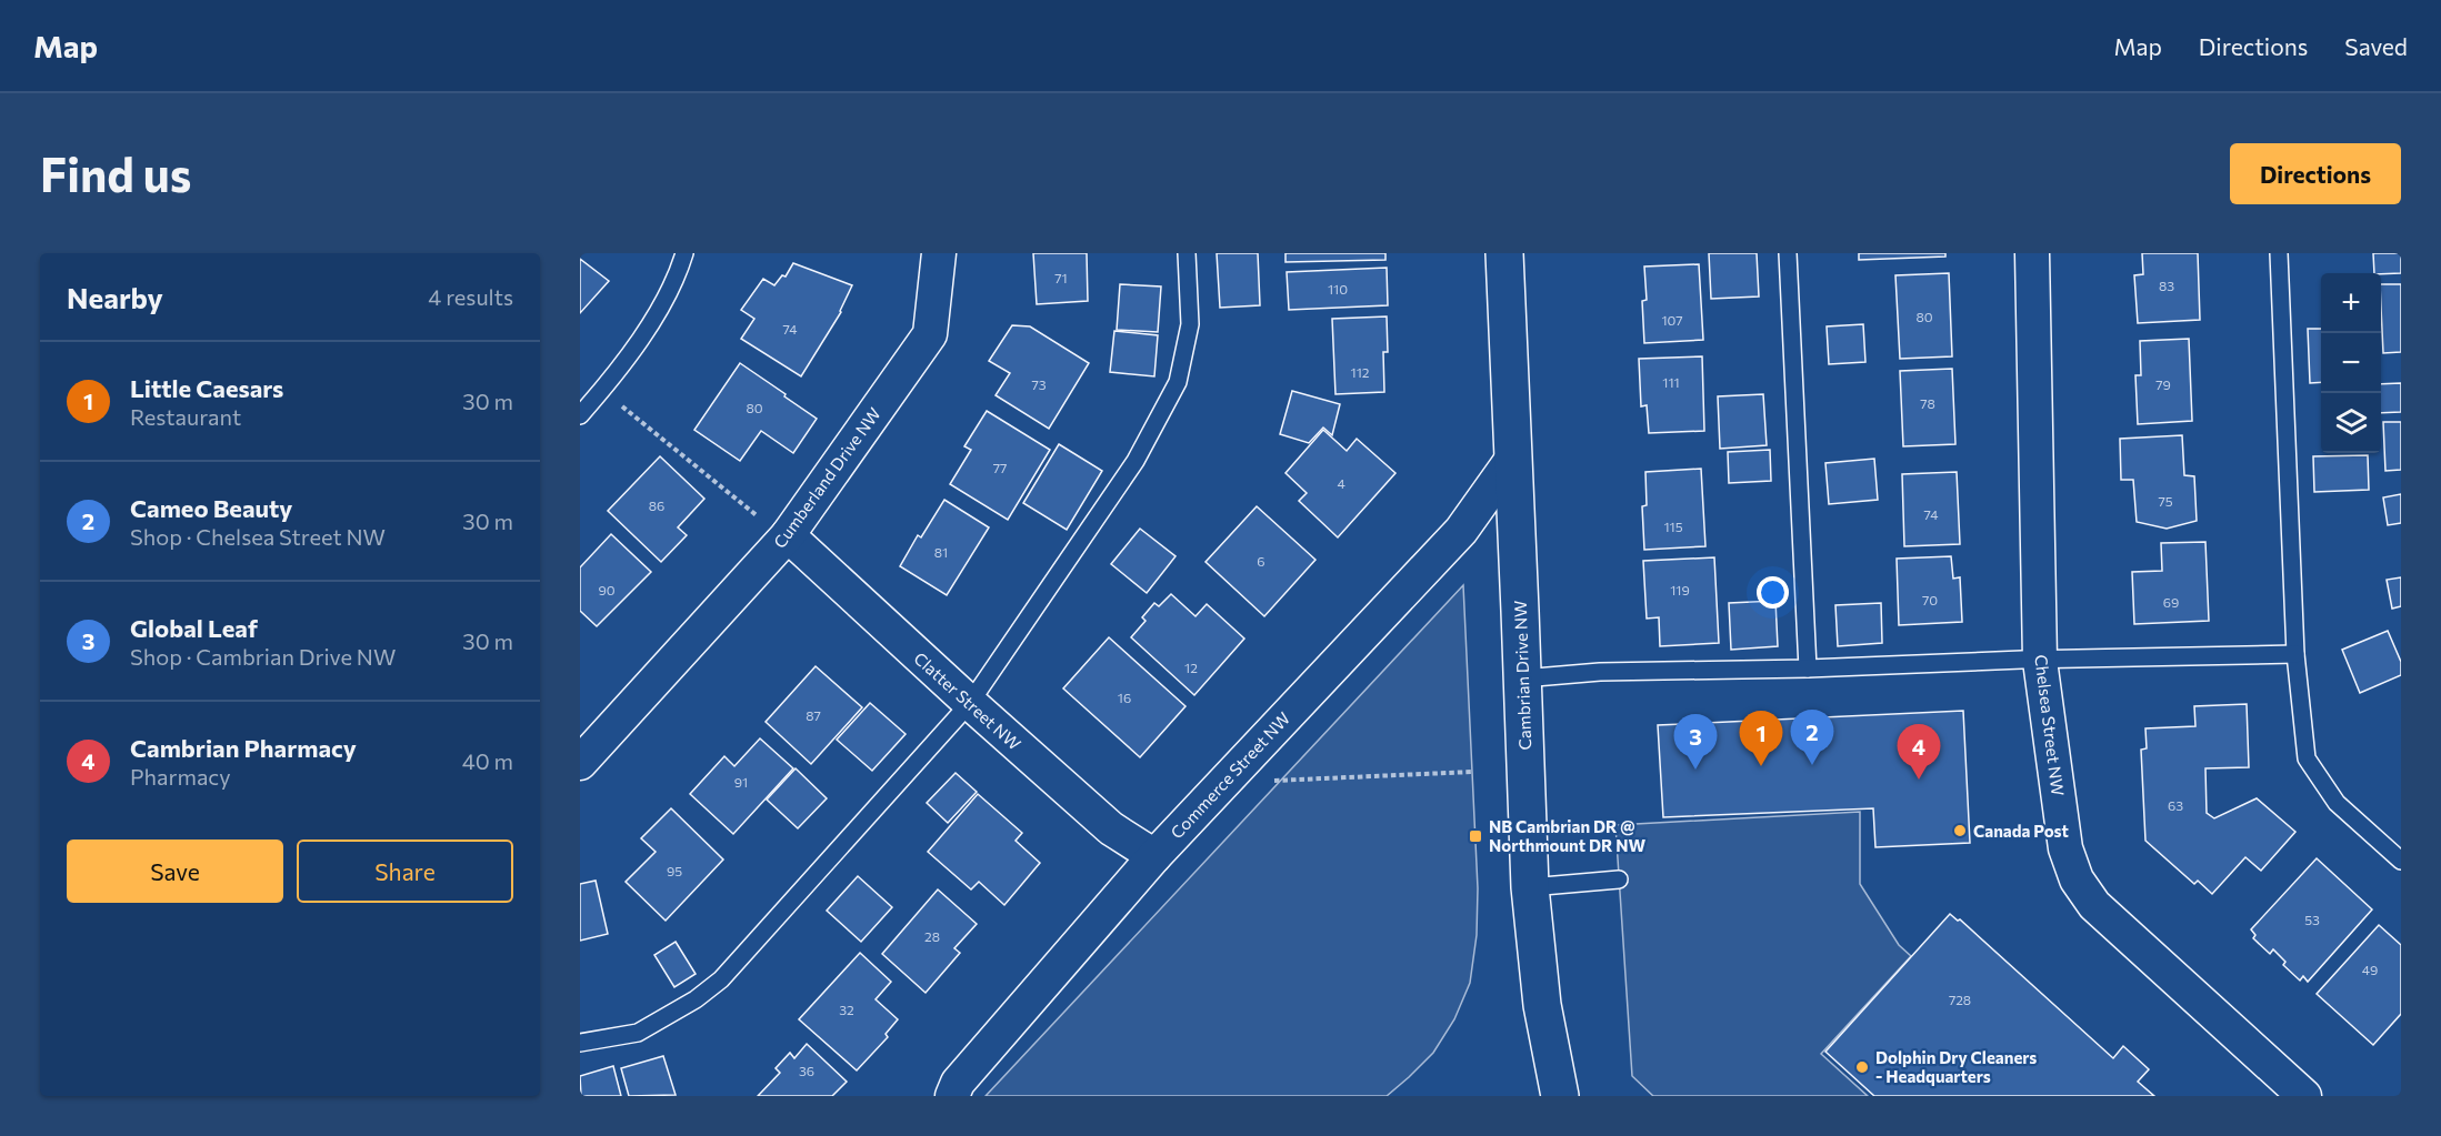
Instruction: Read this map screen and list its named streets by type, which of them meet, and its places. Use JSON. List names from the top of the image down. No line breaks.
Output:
{"streets":{"street":["Cumberland Drive NW","Cambrian Drive NW","Clatter Street NW","Chelsea Street NW","Commerce Street NW"]},"crossings":[["Cumberland Drive NW","Clatter Street NW"],["Cambrian Drive NW","Commerce Street NW"],["Clatter Street NW","Commerce Street NW"]],"places":{"other":["Canada Post","Dolphin Dry Cleaners - Headquarters"],"transit":["NB Cambrian DR @ Northmount DR NW"]},"house_numbers":["71","83","110","80","107","74","112","111","73","79","78","80","77","4","75","86","74","115","81","6","90","119","70","69","12","16","87","91","63","95","53","28","49","728","32","36"],"page":{"header":"Map","nav":["Map","Directions","Saved"],"buttons":["Directions",["Save","Share"]],"title":"Find us","heading":["Nearby","4 results"],"map_buttons":["+","−"],"list":[{"mark":"1","name":"Little Caesars","note":"Restaurant","value":"30 m"},{"mark":"2","name":"Cameo Beauty","note":"Shop · Chelsea Street NW","value":"30 m"},{"mark":"3","name":"Global Leaf","note":"Shop · Cambrian Drive NW","value":"30 m"},{"mark":"4","name":"Cambrian Pharmacy","note":"Pharmacy","value":"40 m"}],"pins":["2","1","3","4"]}}
